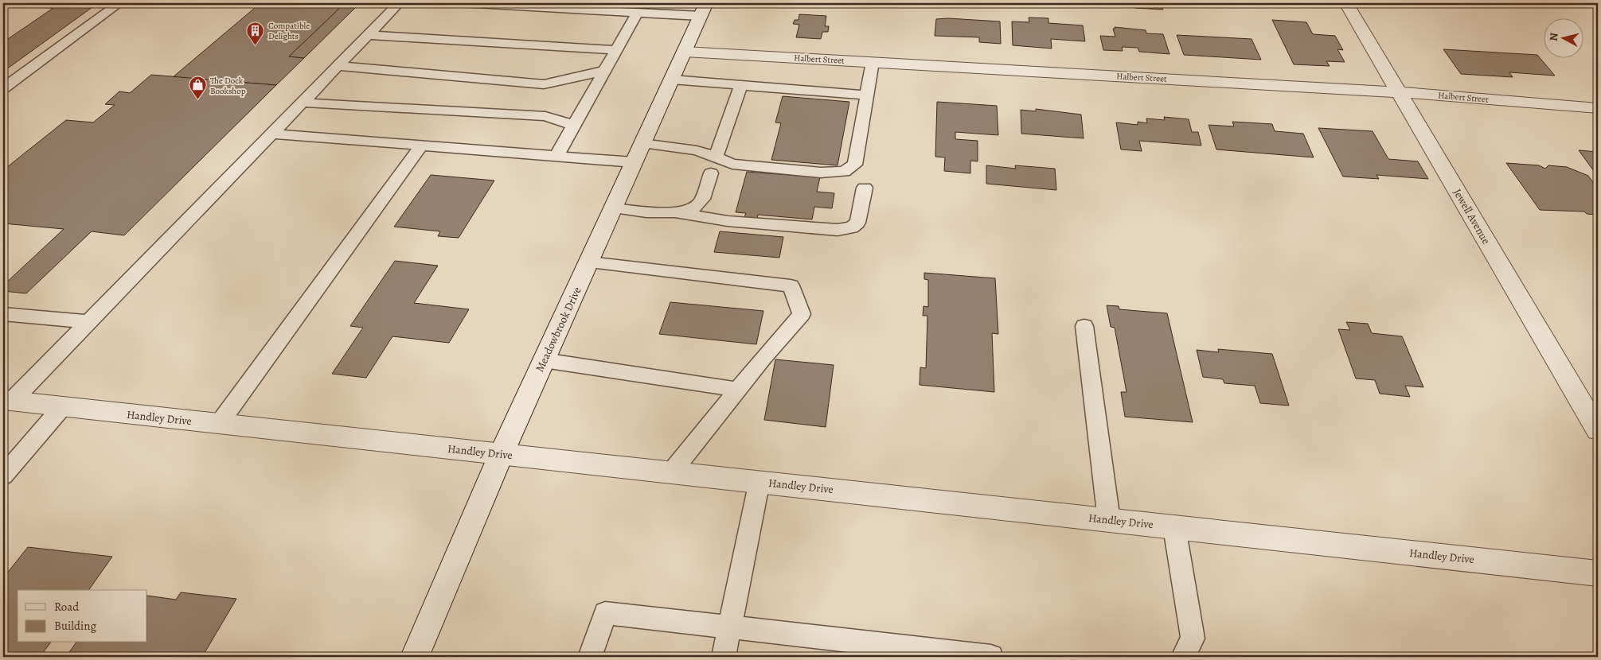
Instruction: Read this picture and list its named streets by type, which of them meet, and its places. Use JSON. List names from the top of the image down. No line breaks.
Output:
{"streets":{"street":["Halbert Street","Jewell Avenue","Meadowbrook Drive","Handley Drive"]},"crossings":[["Halbert Street","Jewell Avenue"],["Halbert Street","Meadowbrook Drive"],["Meadowbrook Drive","Handley Drive"]],"places":{"building":["Compatible Delights"],"shop":["The Dock Bookshop"]},"legend":["Road","Building"],"north":"left"}
